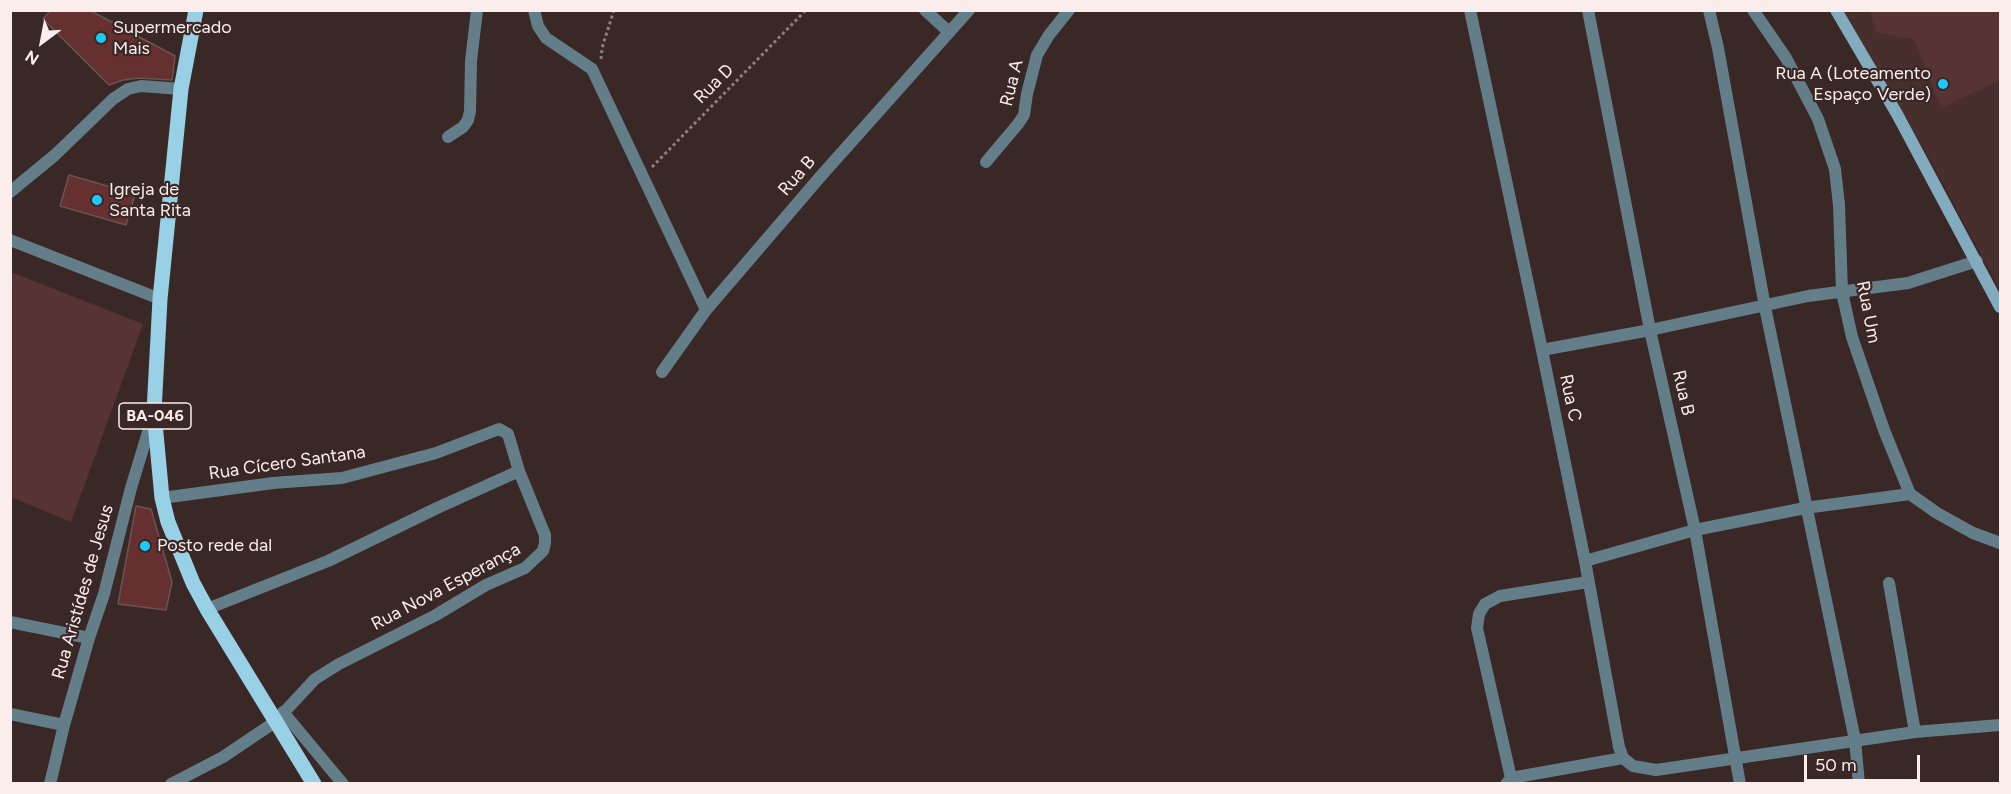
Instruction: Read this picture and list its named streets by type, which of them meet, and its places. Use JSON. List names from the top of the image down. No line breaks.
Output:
{"streets":{"main road":["BA-046"],"street":["Rua A","Rua B","Rua Um","Rua C","Rua Cícero Santana","Rua Nova Esperança","Rua Aristídes de Jesus"],"path":["Rua D"]},"crossings":[["BA-046","Rua Cícero Santana"],["BA-046","Rua Nova Esperança"],["BA-046","Rua Aristídes de Jesus"],["Rua Cícero Santana","Rua Nova Esperança"]],"places":["Supermercado Mais","Rua A (Loteamento Espaço Verde)","Igreja de Santa Rita","Posto rede dal"],"scale_bar":"50 m","north":"bottom left"}
